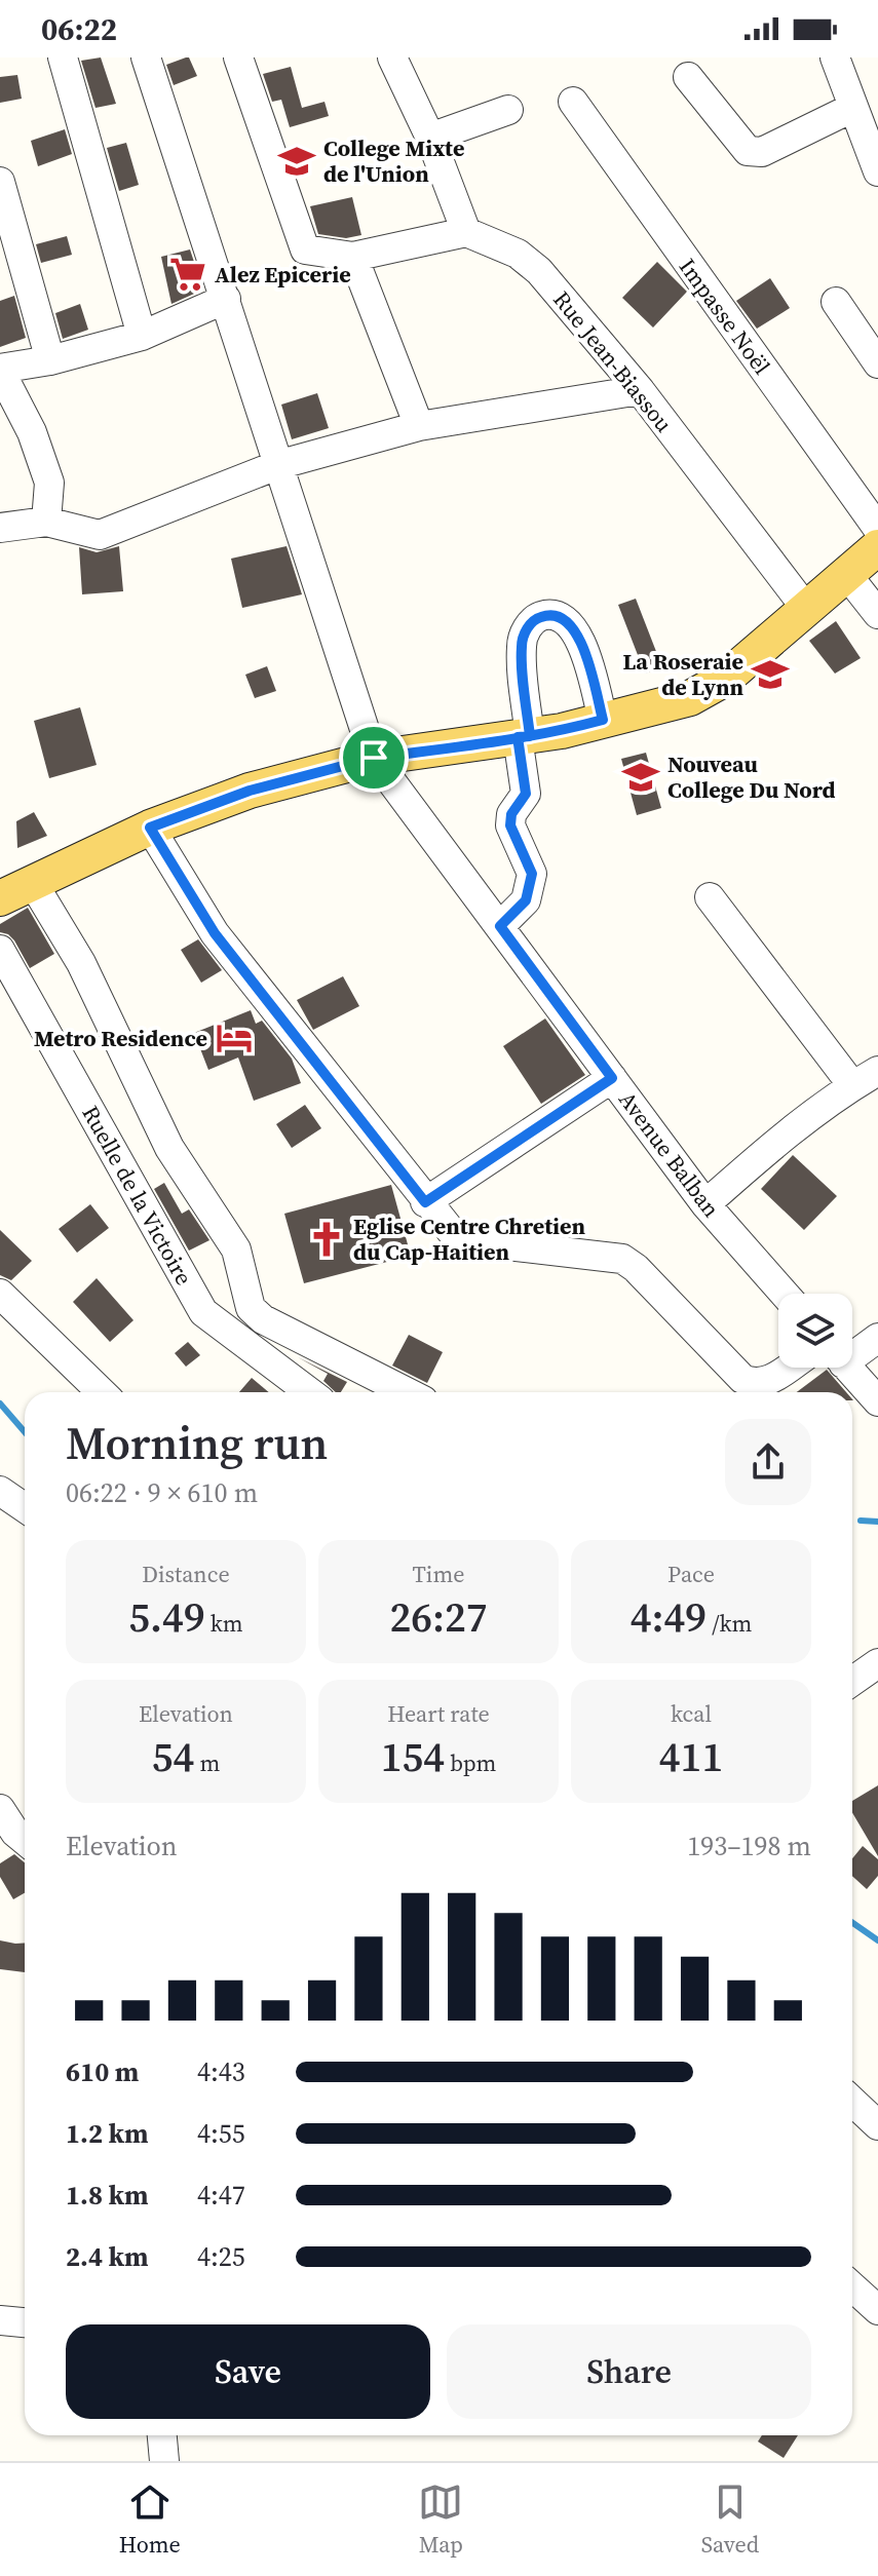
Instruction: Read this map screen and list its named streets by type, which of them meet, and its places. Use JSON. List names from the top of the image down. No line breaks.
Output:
{"streets":{"street":["Impasse Noël","Rue Jean-Biassou","Avenue Balban","Ruelle de la Victoire"]},"places":{"school or university":["College Mixte de l'Union","La Roseraie de Lynn","Nouveau College Du Nord"],"supermarket":["Alez Epicerie"],"hotel":["Metro Residence"],"church":["Eglise Centre Chretien du Cap-Haitien"]},"page":{"status":"06:22","heading":["Morning run","06:22 · 9 × 610 m"],"stats":[["Distance","5.49 km"],["Time","26:27"],["Pace","4:49 /km"],["Elevation","54 m"],["Heart rate","154 bpm"],["kcal","411"]],"chart":["Elevation","193–198 m"],"list":[{"name":"610 m","note":"4:43"},{"name":"1.2 km","note":"4:55"},{"name":"1.8 km","note":"4:47"},{"name":"2.4 km","note":"4:25"}],"buttons":["Save","Share"],"tabs":["Home","Map","Saved"]}}
